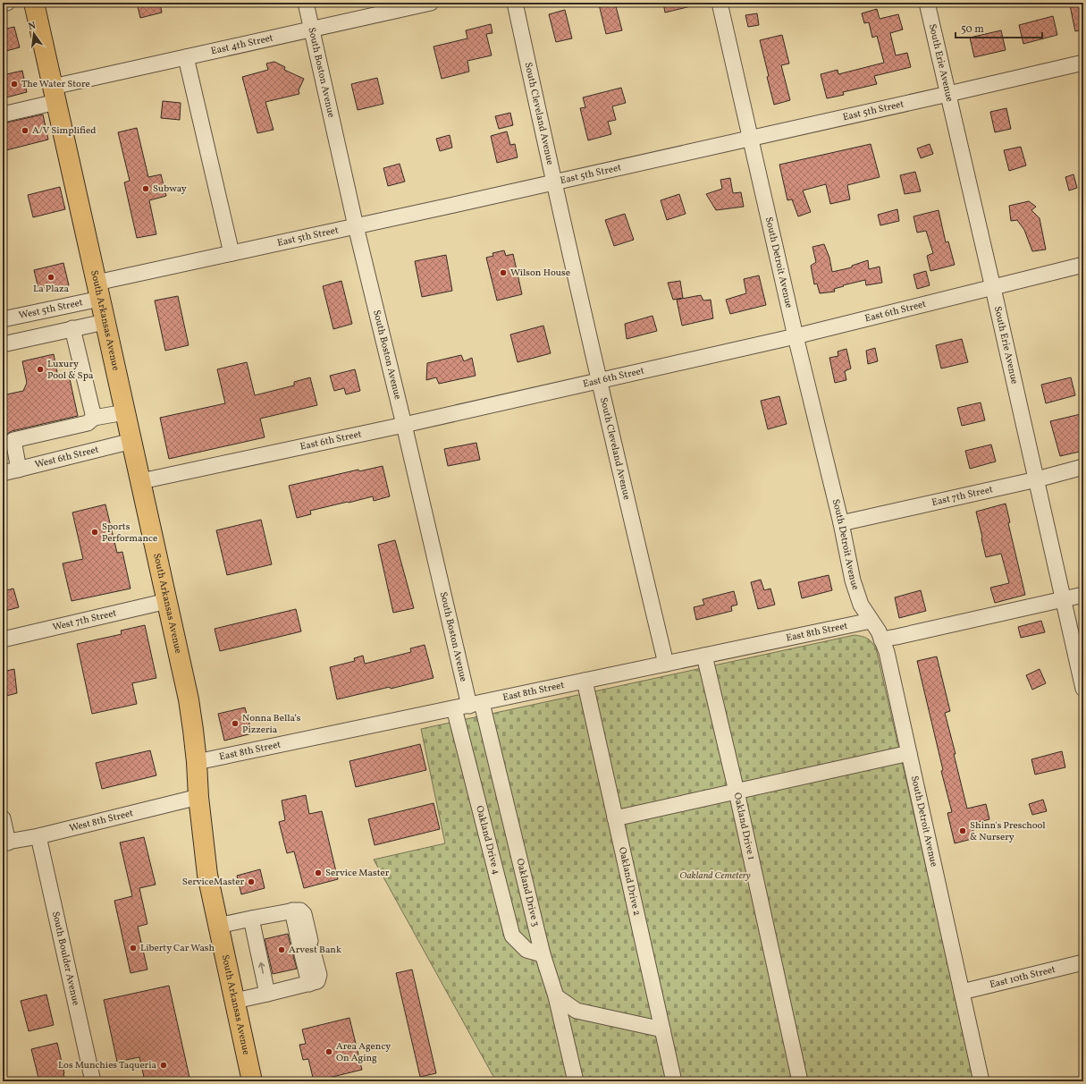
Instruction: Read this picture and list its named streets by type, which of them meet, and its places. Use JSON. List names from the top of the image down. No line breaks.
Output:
{"streets":{"highway":["South Arkansas Avenue"],"street":["East 4th Street","South Erie Avenue","South Boston Avenue","East 5th Street","South Cleveland Avenue","South Detroit Avenue","West 5th Street","East 6th Street","West 6th Street","East 7th Street","West 7th Street","East 8th Street","West 8th Street","Oakland Drive 1","Oakland Drive 4","Oakland Drive 2","Oakland Drive 3","South Boulder Avenue","East 10th Street"]},"crossings":[["East 4th Street","South Boston Avenue"],["East 4th Street","South Arkansas Avenue"],["South Erie Avenue","East 5th Street"],["South Erie Avenue","East 6th Street"],["South Erie Avenue","East 7th Street"],["South Boston Avenue","East 5th Street"],["South Boston Avenue","East 6th Street"],["South Boston Avenue","East 8th Street"],["South Boston Avenue","Oakland Drive 3"],["East 5th Street","South Cleveland Avenue"],["East 5th Street","South Detroit Avenue"],["East 5th Street","West 5th Street"],["East 5th Street","South Arkansas Avenue"],["South Cleveland Avenue","East 6th Street"],["South Cleveland Avenue","East 8th Street"],["South Detroit Avenue","East 6th Street"],["South Detroit Avenue","East 7th Street"],["South Detroit Avenue","East 8th Street"],["South Detroit Avenue","East 10th Street"],["West 5th Street","South Arkansas Avenue"],["East 6th Street","South Arkansas Avenue"],["South Arkansas Avenue","West 6th Street"],["South Arkansas Avenue","West 7th Street"],["South Arkansas Avenue","East 8th Street"],["South Arkansas Avenue","West 8th Street"],["East 8th Street","Oakland Drive 1"],["East 8th Street","Oakland Drive 4"],["East 8th Street","Oakland Drive 2"],["East 8th Street","Oakland Drive 3"],["West 8th Street","South Boulder Avenue"],["Oakland Drive 4","Oakland Drive 3"]],"parks":["Oakland Cemetery"],"places":["The Water Store","A/V Simplified","Subway","Wilson House","La Plaza","Luxury Pool & Spa","Sports Performance","Nonna Bella’s Pizzeria","Shinn's Preschool & Nursery","Service Master","ServiceMaster","Liberty Car Wash","Arvest Bank","Area Agency On Aging","Los Munchies Taqueria"],"scale_bar":"50 m","north":"top"}
